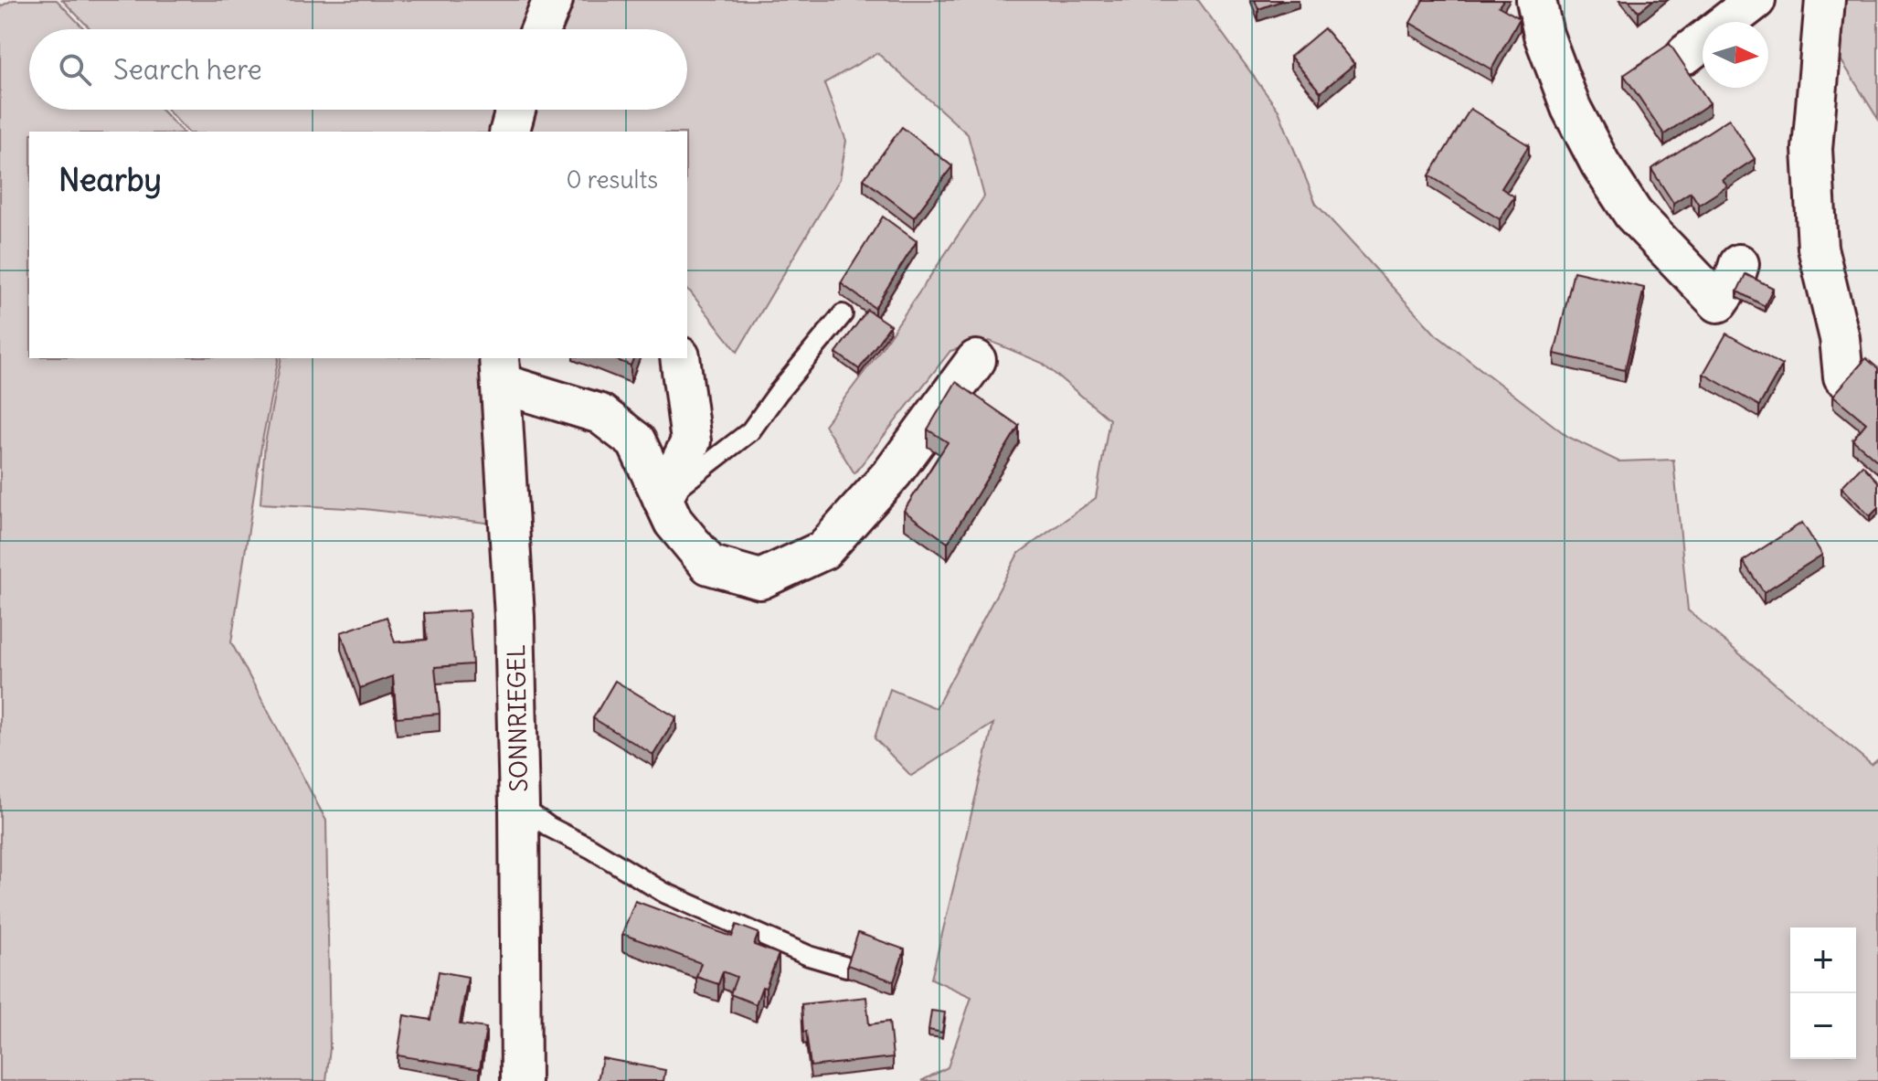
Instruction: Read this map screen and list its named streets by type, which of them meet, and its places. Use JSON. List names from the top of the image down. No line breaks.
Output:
{"streets":{"street":["SONNRIEGEL"]},"north":"right","page":{"search":"Search here","heading":["Nearby","0 results"],"map_buttons":["+","−"]}}
